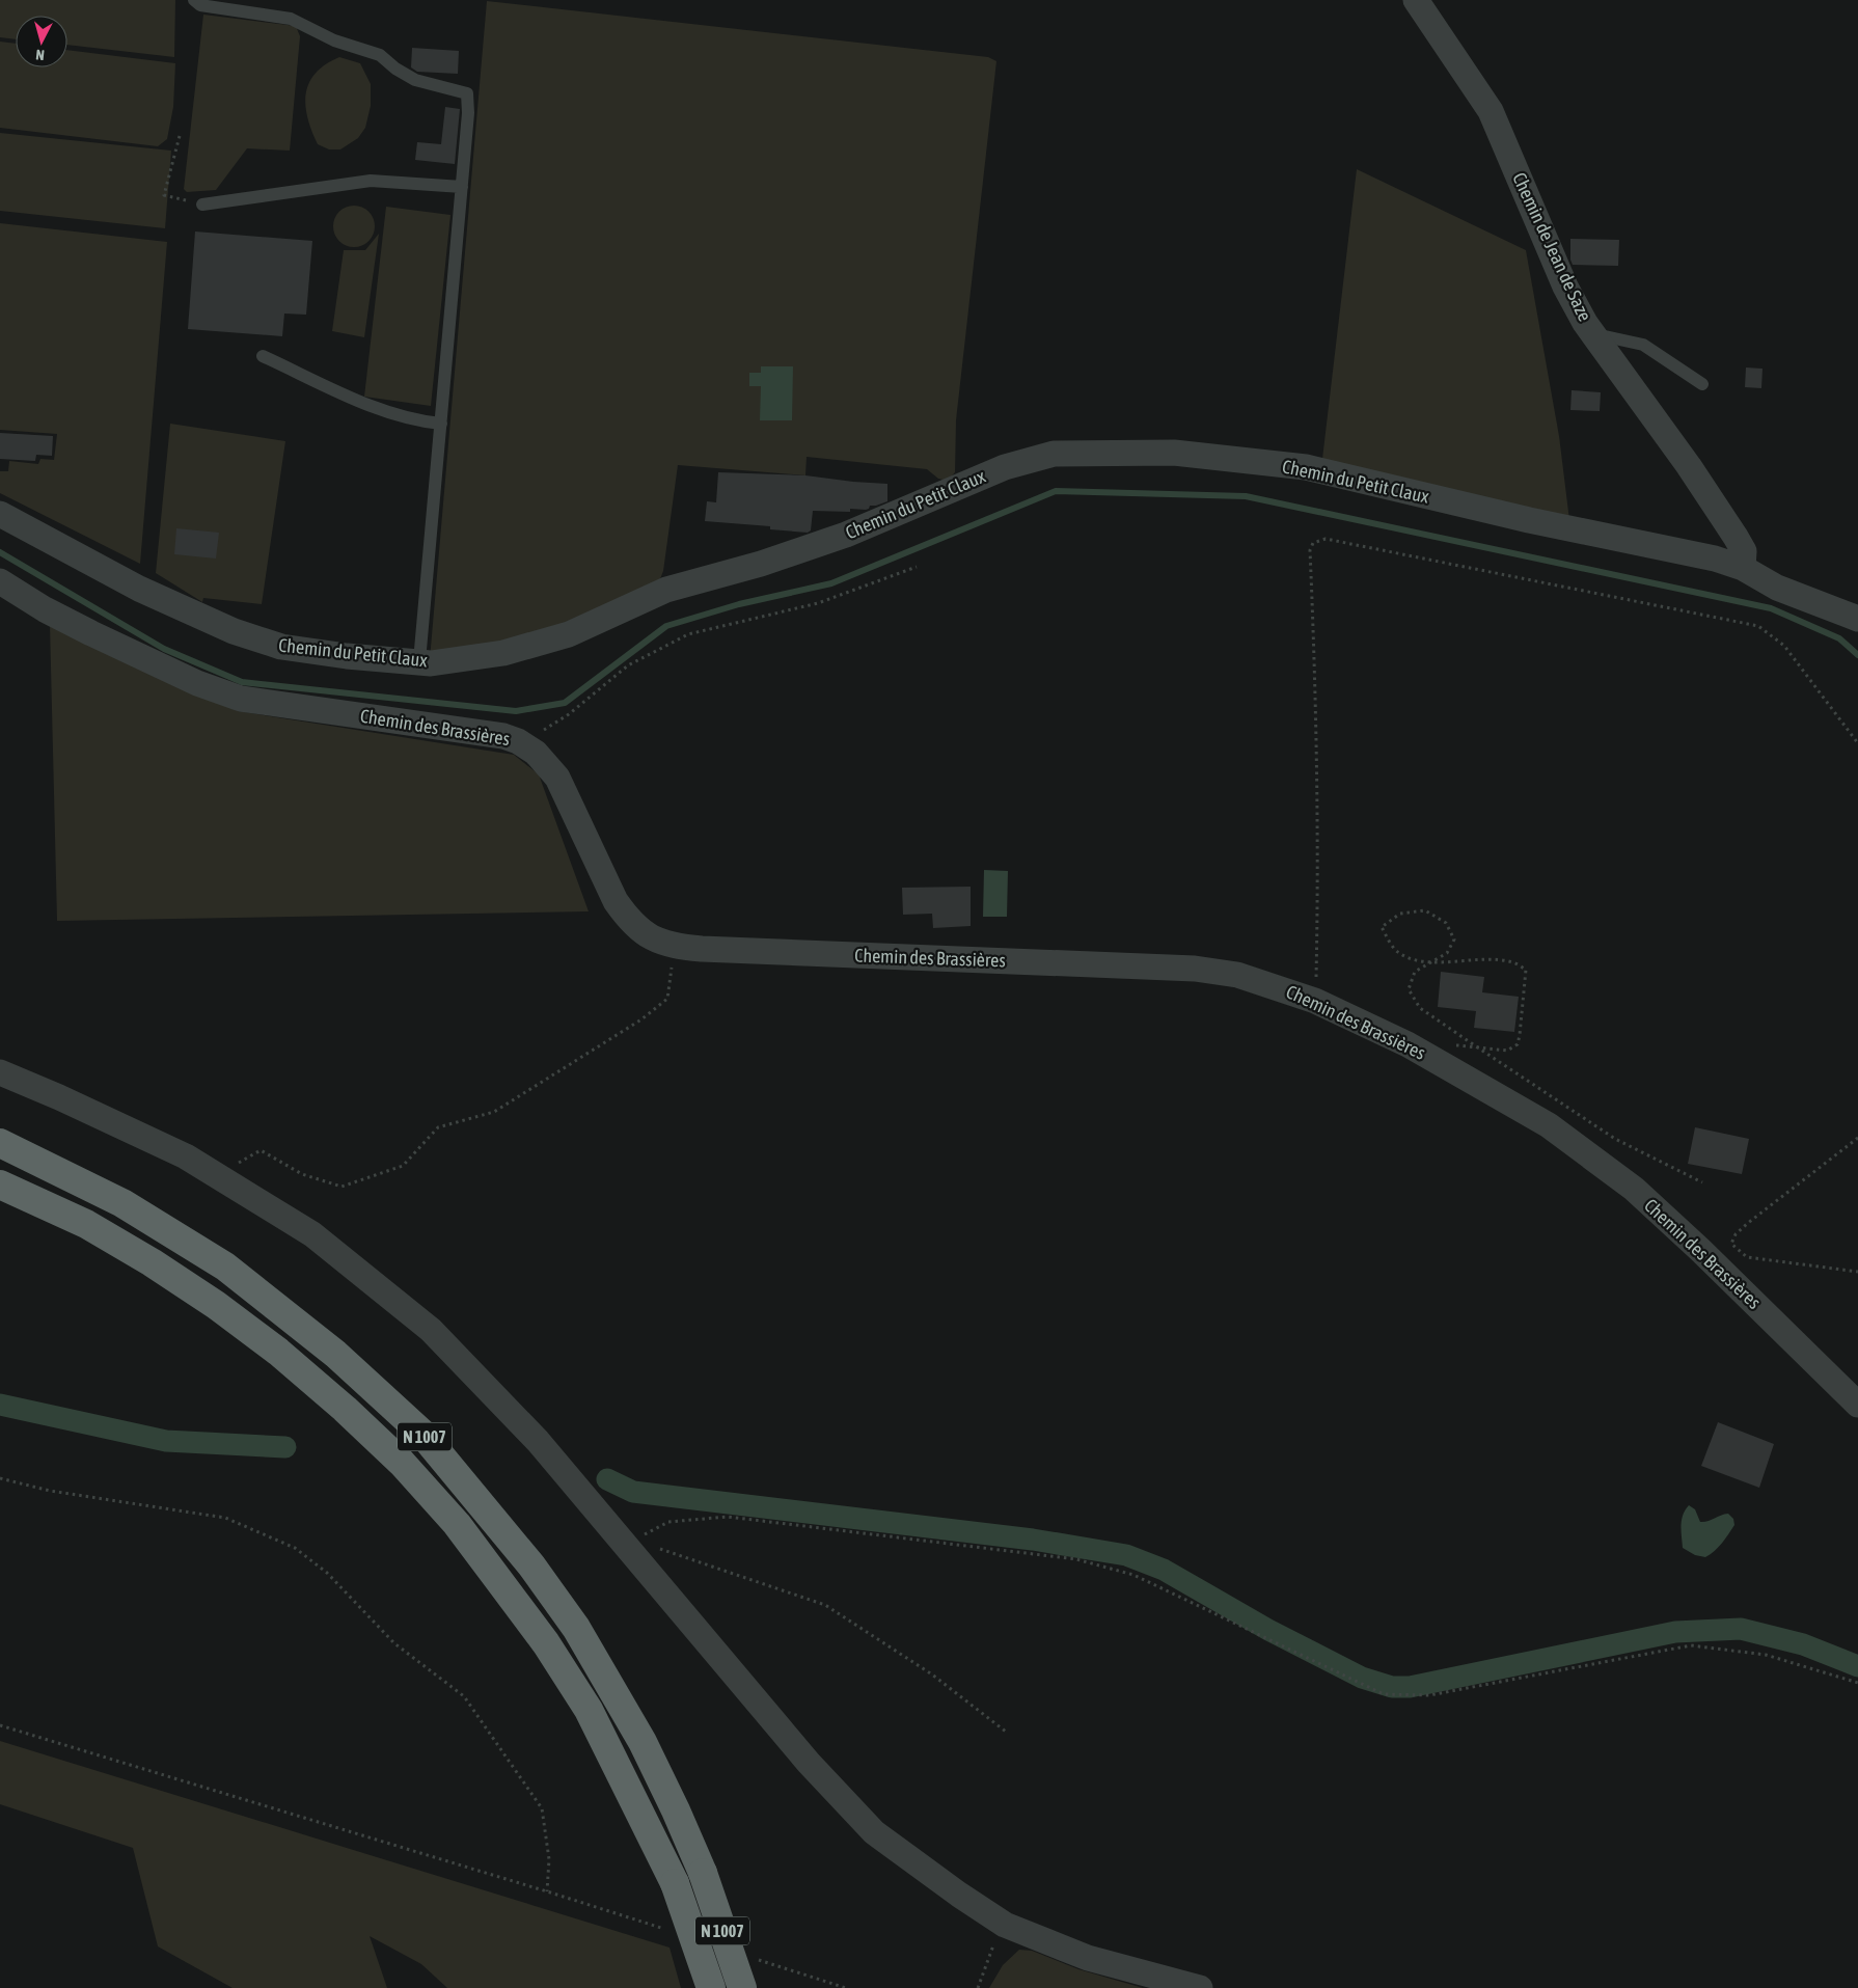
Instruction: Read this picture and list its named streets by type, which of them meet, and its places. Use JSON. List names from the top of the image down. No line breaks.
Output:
{"streets":{"highway":["N 1007"],"street":["Chemin de Jean de Saze","Chemin du Petit Claux","Chemin des Brassières"]},"crossings":[["Chemin de Jean de Saze","Chemin du Petit Claux"]],"north":"bottom"}
